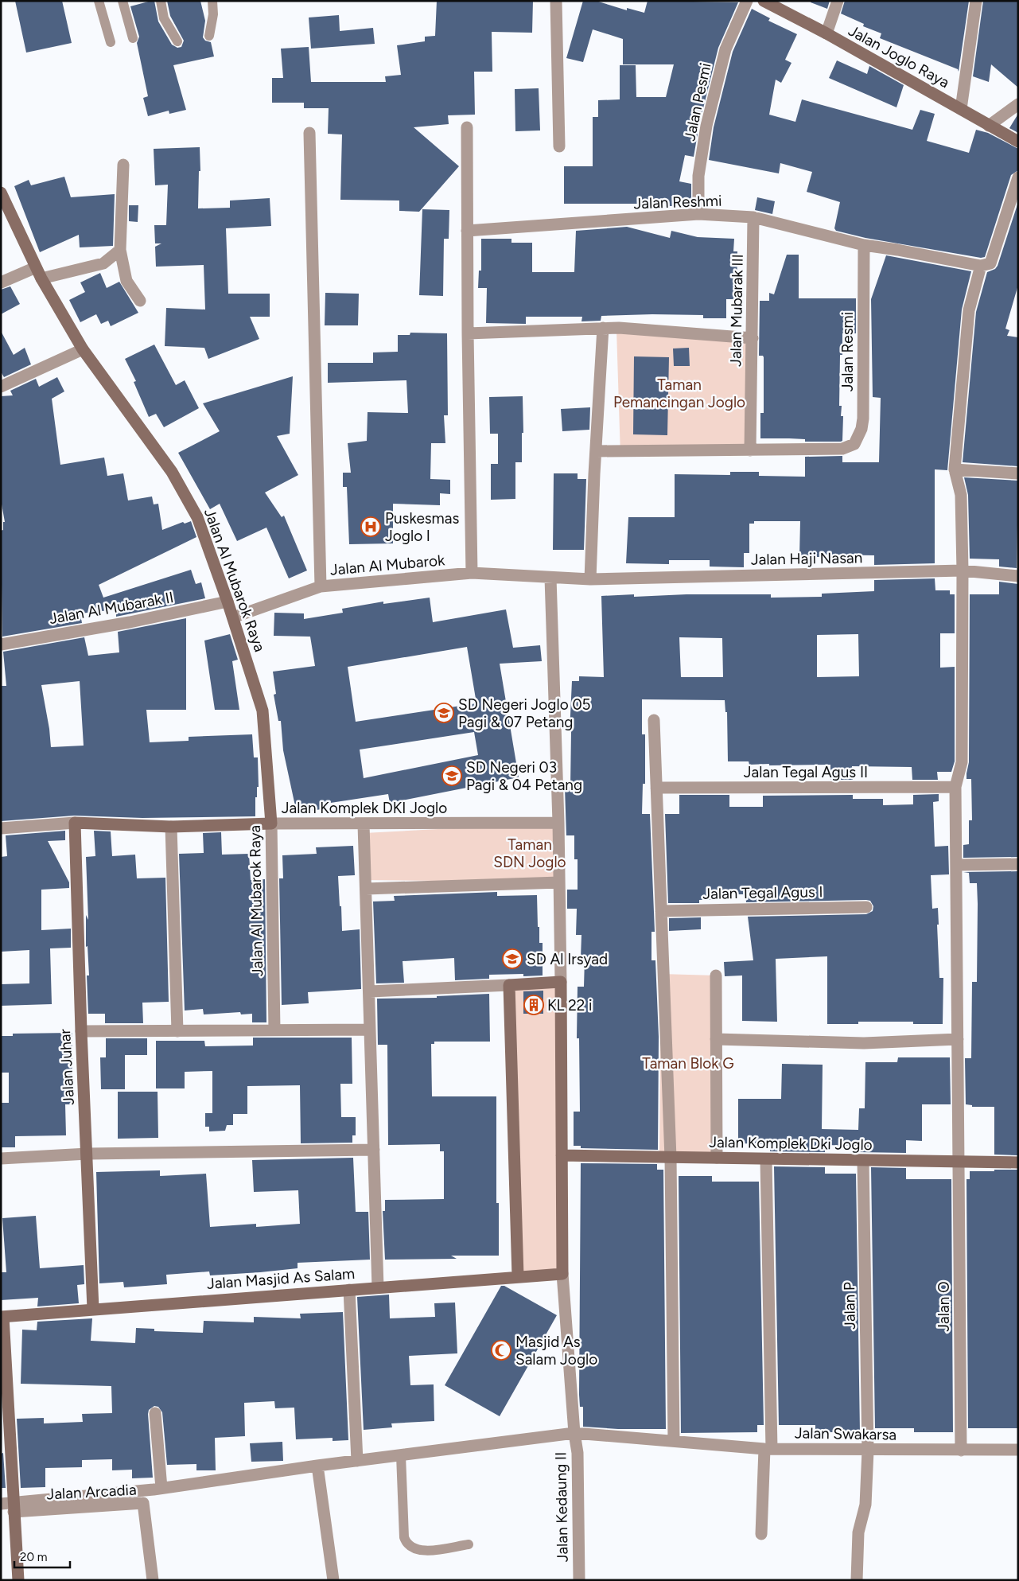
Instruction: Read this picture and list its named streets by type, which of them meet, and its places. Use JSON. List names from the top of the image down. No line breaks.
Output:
{"streets":{"street":["Jalan Joglo Raya","Jalan Pesmi","Jalan Reshmi","Jalan Mubarak III","Jalan Resmi","Jalan Haji Nasan","Jalan Al Mubarok","Jalan Al Mubarok Raya","Jalan Al Mubarak II","Jalan Tegal Agus II","Jalan Komplek DKI Joglo","Jalan Tegal Agus I","Jalan Juhar","Jalan Komplek Dki Joglo","Jalan Masjid As Salam","Jalan P","Jalan O","Jalan Swakarsa","Jalan Arcadia","Jalan Kedaung II"]},"crossings":[["Jalan Pesmi","Jalan Reshmi"],["Jalan Reshmi","Jalan Mubarak III"],["Jalan Reshmi","Jalan Resmi"],["Jalan Mubarak III","Jalan Resmi"],["Jalan Haji Nasan","Jalan Al Mubarok"],["Jalan Haji Nasan","Jalan O"],["Jalan Al Mubarok","Jalan Al Mubarok Raya"],["Jalan Al Mubarok Raya","Jalan Al Mubarak II"],["Jalan Al Mubarok Raya","Jalan Komplek DKI Joglo"],["Jalan Tegal Agus II","Jalan O"],["Jalan Komplek DKI Joglo","Jalan Juhar"],["Jalan Juhar","Jalan Masjid As Salam"],["Jalan Komplek Dki Joglo","Jalan P"],["Jalan Komplek Dki Joglo","Jalan O"],["Jalan Masjid As Salam","Jalan Kedaung II"],["Jalan P","Jalan Swakarsa"],["Jalan O","Jalan Swakarsa"],["Jalan Swakarsa","Jalan Arcadia"],["Jalan Swakarsa","Jalan Kedaung II"]],"parks":["Taman Pemancingan Joglo","Taman SDN Joglo","Taman Blok G"],"places":{"hospital":["Puskesmas Joglo I"],"school or university":["SD Negeri Joglo 05 Pagi & 07 Petang","SD Negeri 03 Pagi & 04 Petang","SD Al Irsyad"],"building":["KL 22 i"],"mosque":["Masjid As Salam Joglo"]},"scale_bar":"20 m"}
